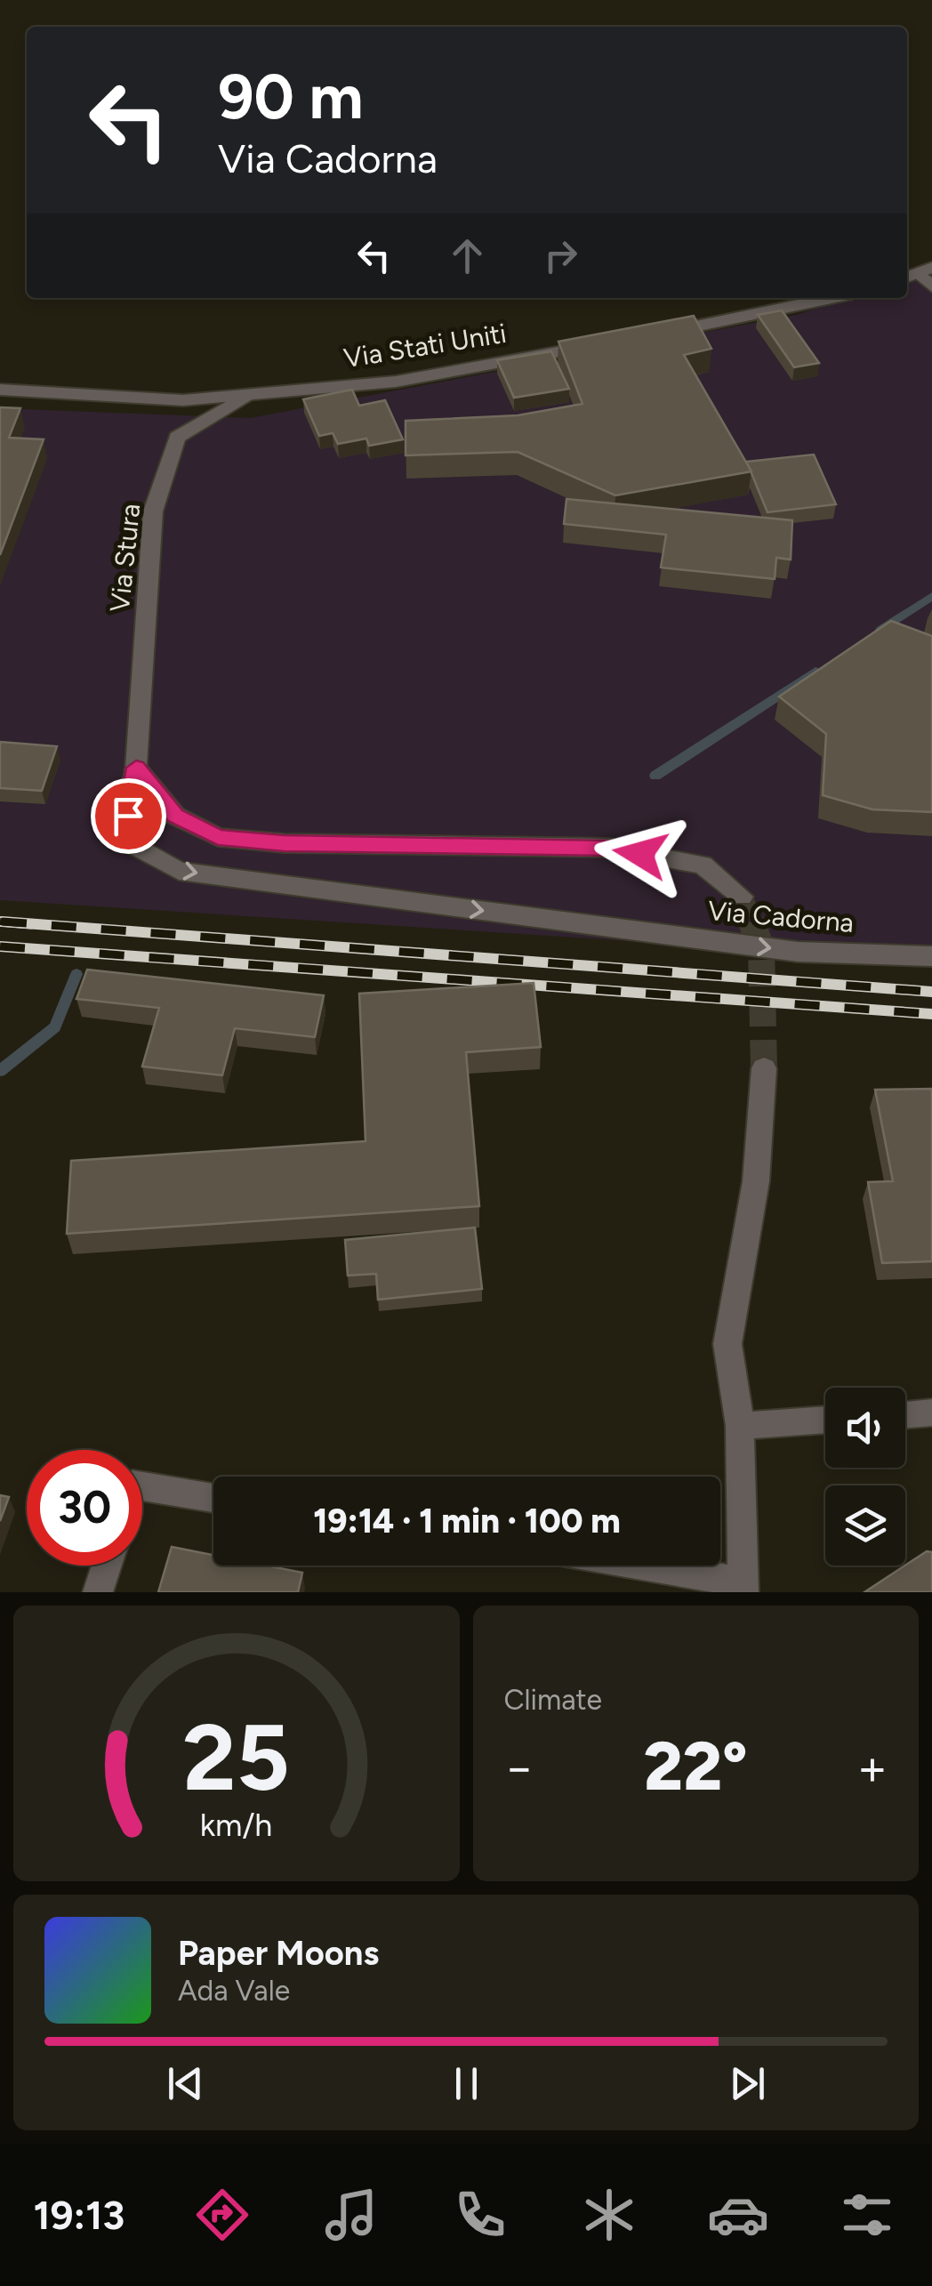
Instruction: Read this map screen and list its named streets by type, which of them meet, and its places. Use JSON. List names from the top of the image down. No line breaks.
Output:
{"streets":{"street":["Via Stati Uniti","Via Stura","Via Cadorna"]},"crossings":[["Via Stati Uniti","Via Stura"],["Via Stura","Via Cadorna"]],"page":{"turn":["90 m","Via Cadorna"],"limit":"30","trip":"19:14 · 1 min · 100 m","tile":"Climate","heat":["−","22°","+"],"song":["Paper Moons","Ada Vale"],"tabs":"19:13","gauge":["25","km/h"]}}
